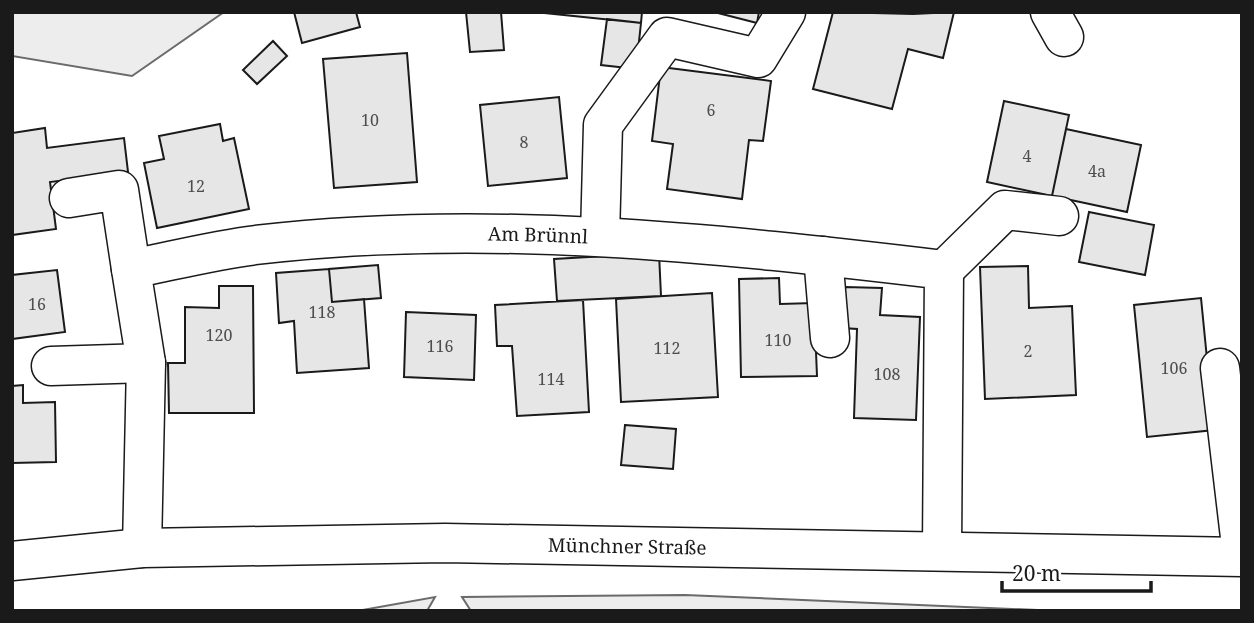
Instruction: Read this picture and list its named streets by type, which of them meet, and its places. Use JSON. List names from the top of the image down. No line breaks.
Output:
{"streets":{"street":["Am Brünnl","Münchner Straße"]},"house_numbers":["6","10","8","4","4a","12","16","118","120","110","116","112","2","106","108","114"],"scale_bar":"20 m"}
